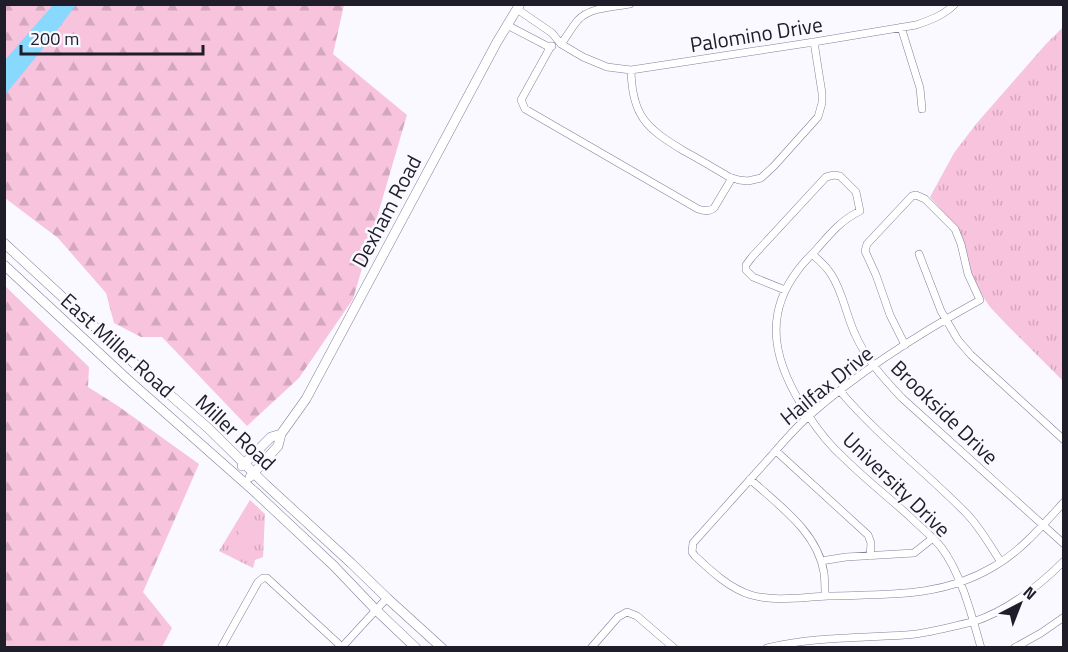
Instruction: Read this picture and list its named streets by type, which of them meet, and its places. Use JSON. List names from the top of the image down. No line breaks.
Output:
{"streets":{"main road":["Dexham Road","East Miller Road","Miller Road"],"street":["Palomino Drive","Hailfax Drive","Brookside Drive","University Drive"]},"crossings":[["Palomino Drive","Dexham Road"],["Dexham Road","East Miller Road"],["Dexham Road","Miller Road"],["East Miller Road","Miller Road"],["Hailfax Drive","Brookside Drive"],["Hailfax Drive","University Drive"],["Brookside Drive","University Drive"]],"scale_bar":"200 m","north":"top right"}
